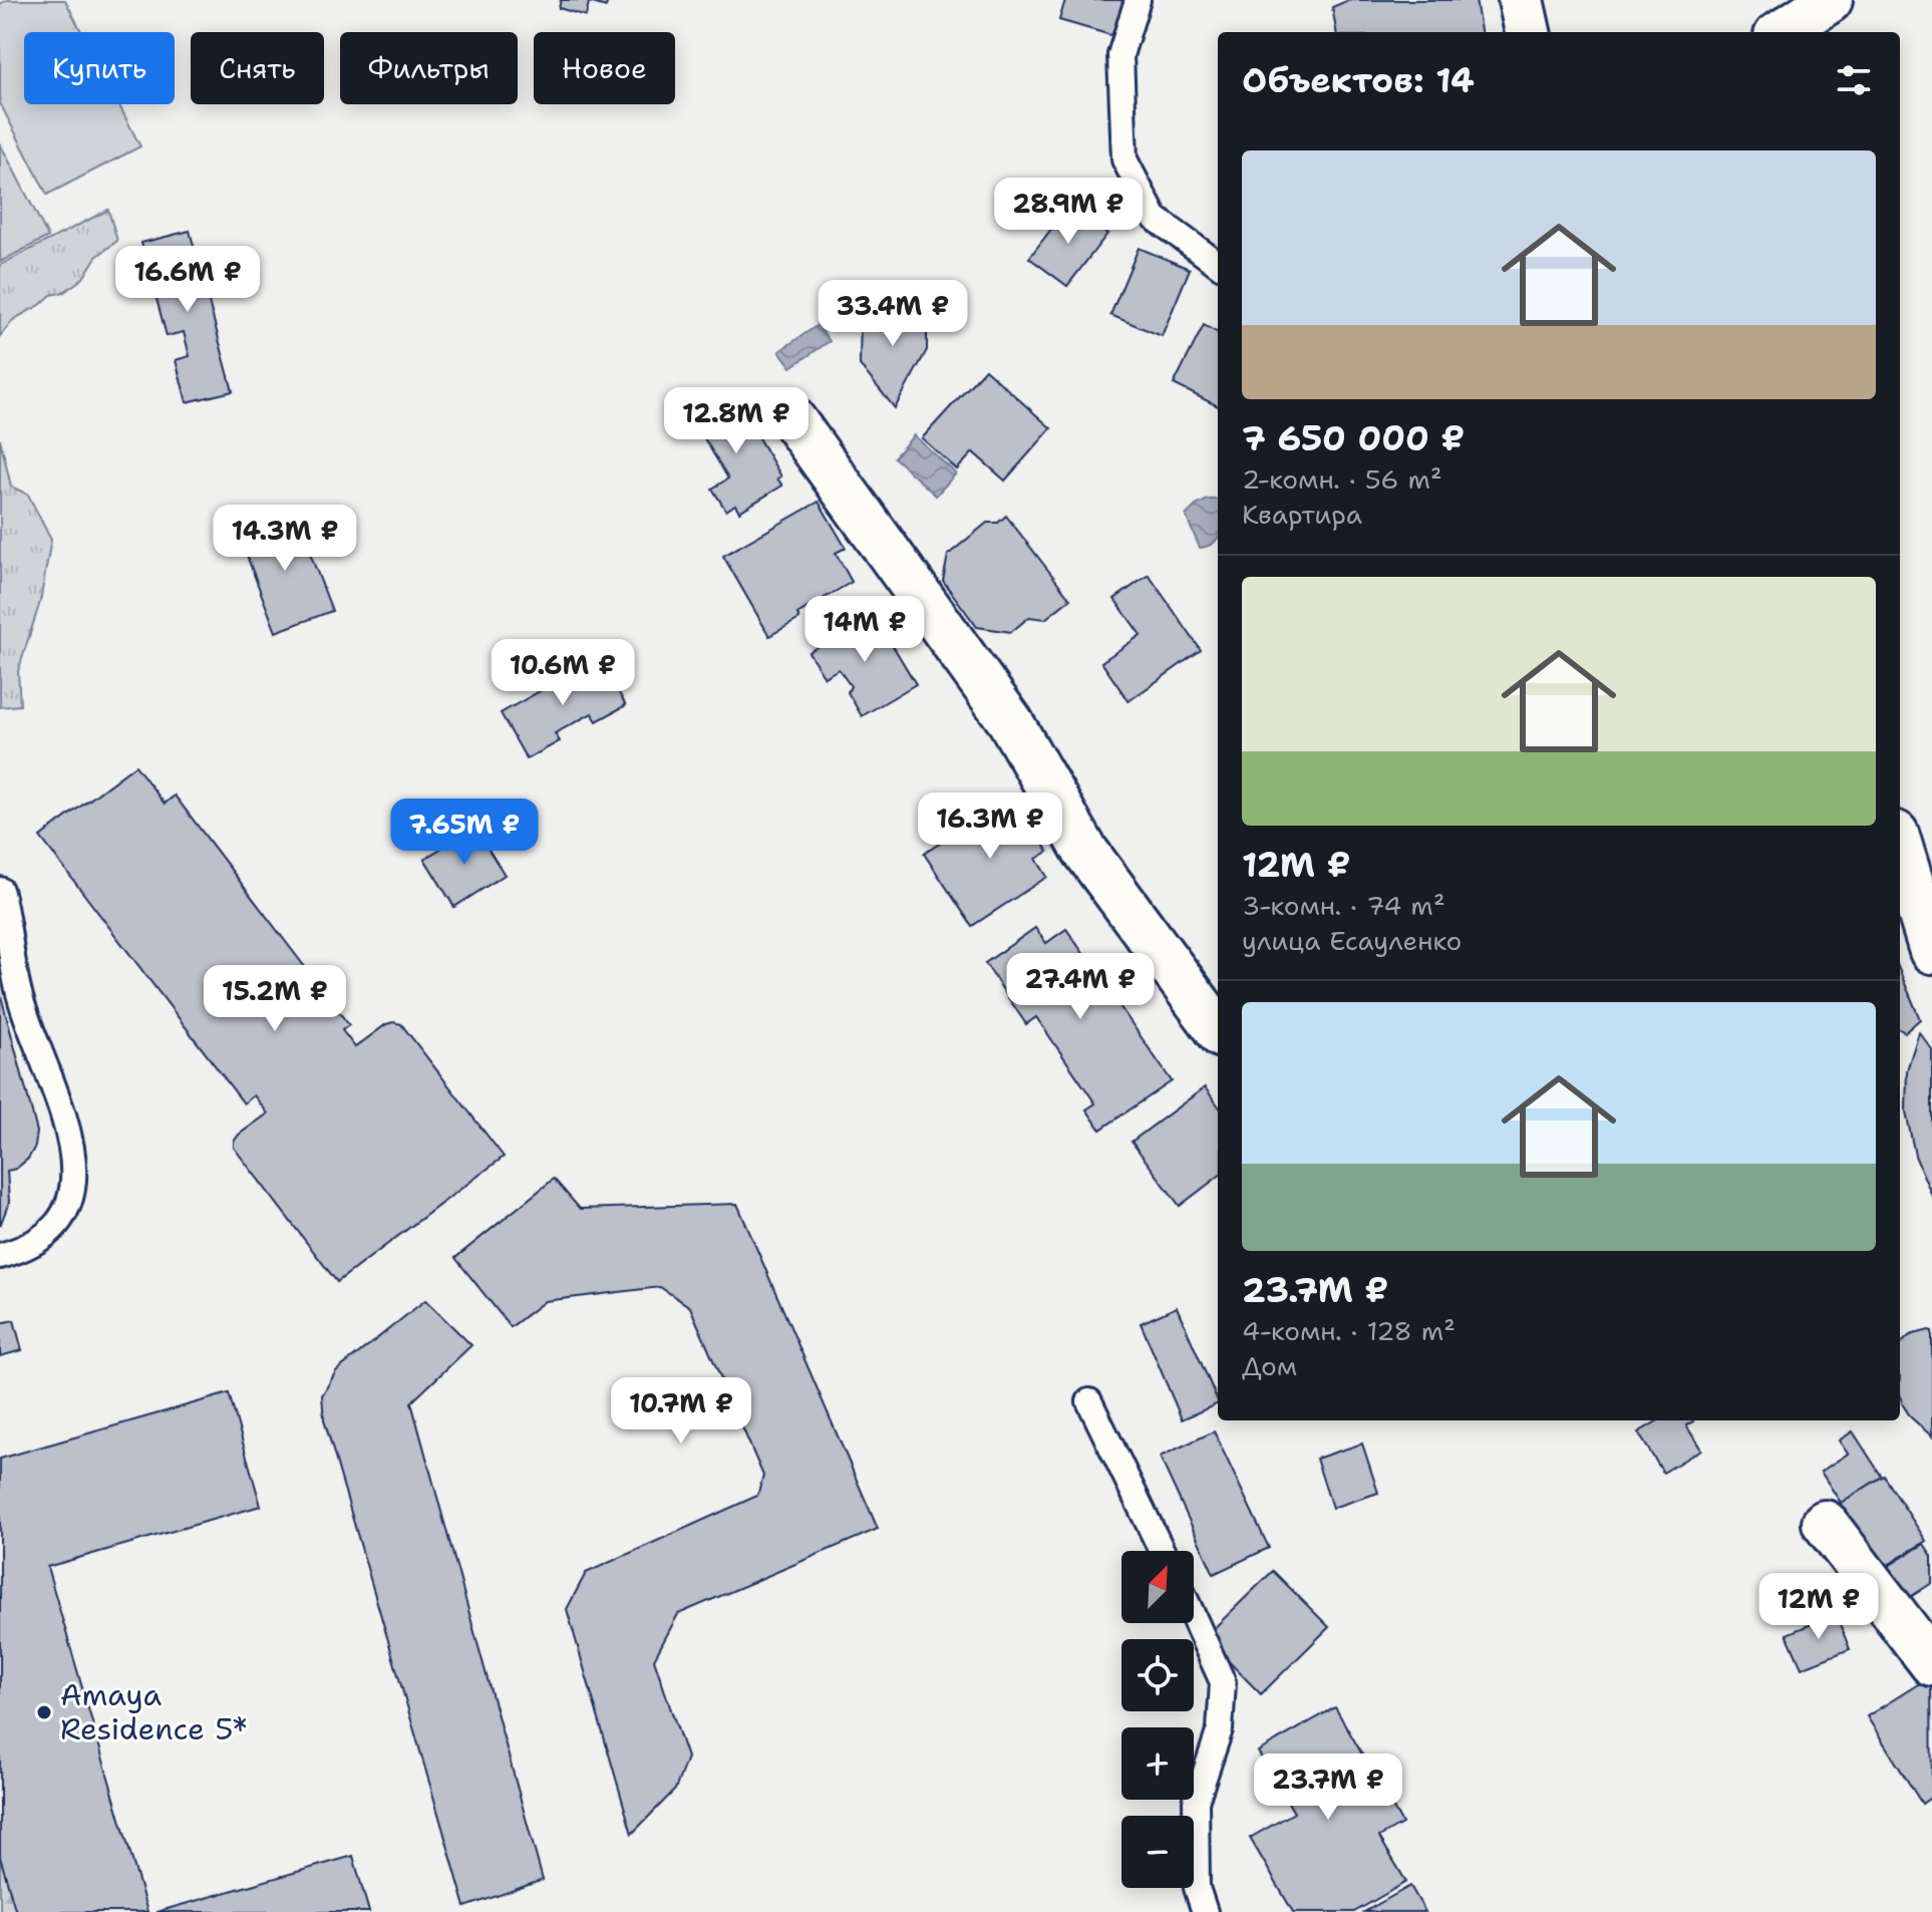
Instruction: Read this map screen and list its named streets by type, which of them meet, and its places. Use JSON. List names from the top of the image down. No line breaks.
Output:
{"places":["Amaya Residence 5*"],"north":"top right","page":{"chip":["Купить","Снять","Фильтры","Новое"],"heading":"Объектов: 14","list":[{"name":"7 650 000 ₽","note":"2-комн. · 56 m² · Квартира"},{"name":"12M ₽","note":"3-комн. · 74 m² · улица Есауленко"},{"name":"23.7M ₽","note":"4-комн. · 128 m² · Дом"}],"price":["28.9M ₽","16.6M ₽","33.4M ₽","12.8M ₽","14.3M ₽","14M ₽","10.6M ₽","16.3M ₽","7.65M ₽","27.4M ₽","15.2M ₽","10.7M ₽","12M ₽","23.7M ₽"],"map_buttons":["+","−"]}}
